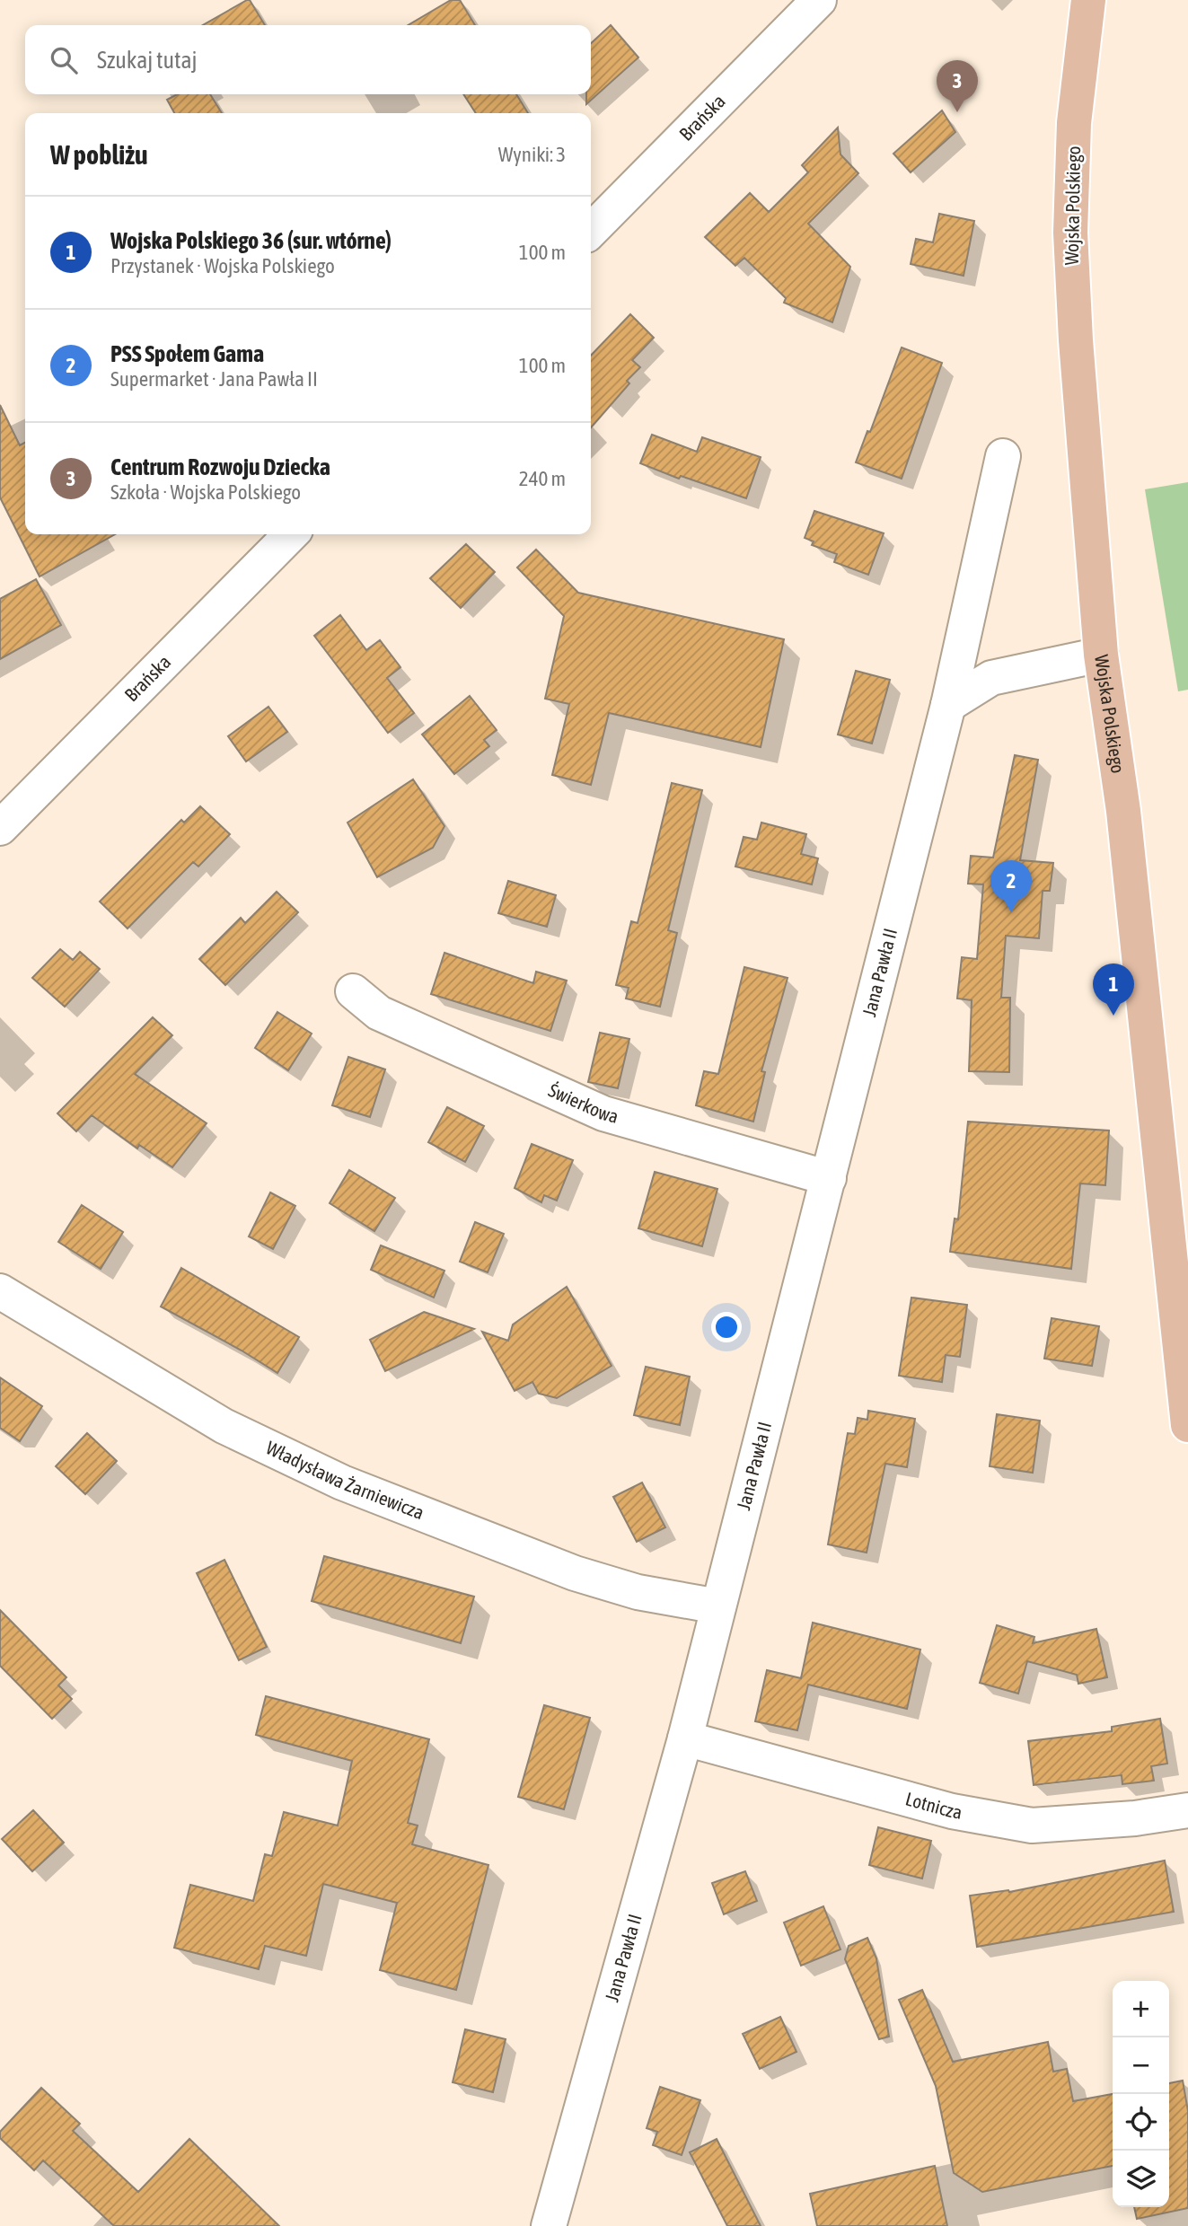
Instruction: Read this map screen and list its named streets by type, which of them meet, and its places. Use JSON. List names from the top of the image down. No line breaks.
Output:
{"streets":{"main road":["Wojska Polskiego"],"street":["Brańska","Jana Pawła II","Świerkowa","Władysława Żarniewicza","Lotnicza"]},"crossings":[["Jana Pawła II","Świerkowa"],["Jana Pawła II","Władysława Żarniewicza"],["Jana Pawła II","Lotnicza"]],"page":{"search":"Szukaj tutaj","pins":["3","2","1"],"heading":["W pobliżu","Wyniki: 3"],"list":[{"mark":"1","name":"Wojska Polskiego 36 (sur. wtórne)","note":"Przystanek · Wojska Polskiego","value":"100 m"},{"mark":"2","name":"PSS Społem Gama","note":"Supermarket · Jana Pawła II","value":"100 m"},{"mark":"3","name":"Centrum Rozwoju Dziecka","note":"Szkoła · Wojska Polskiego","value":"240 m"}],"map_buttons":["+","−"]}}
